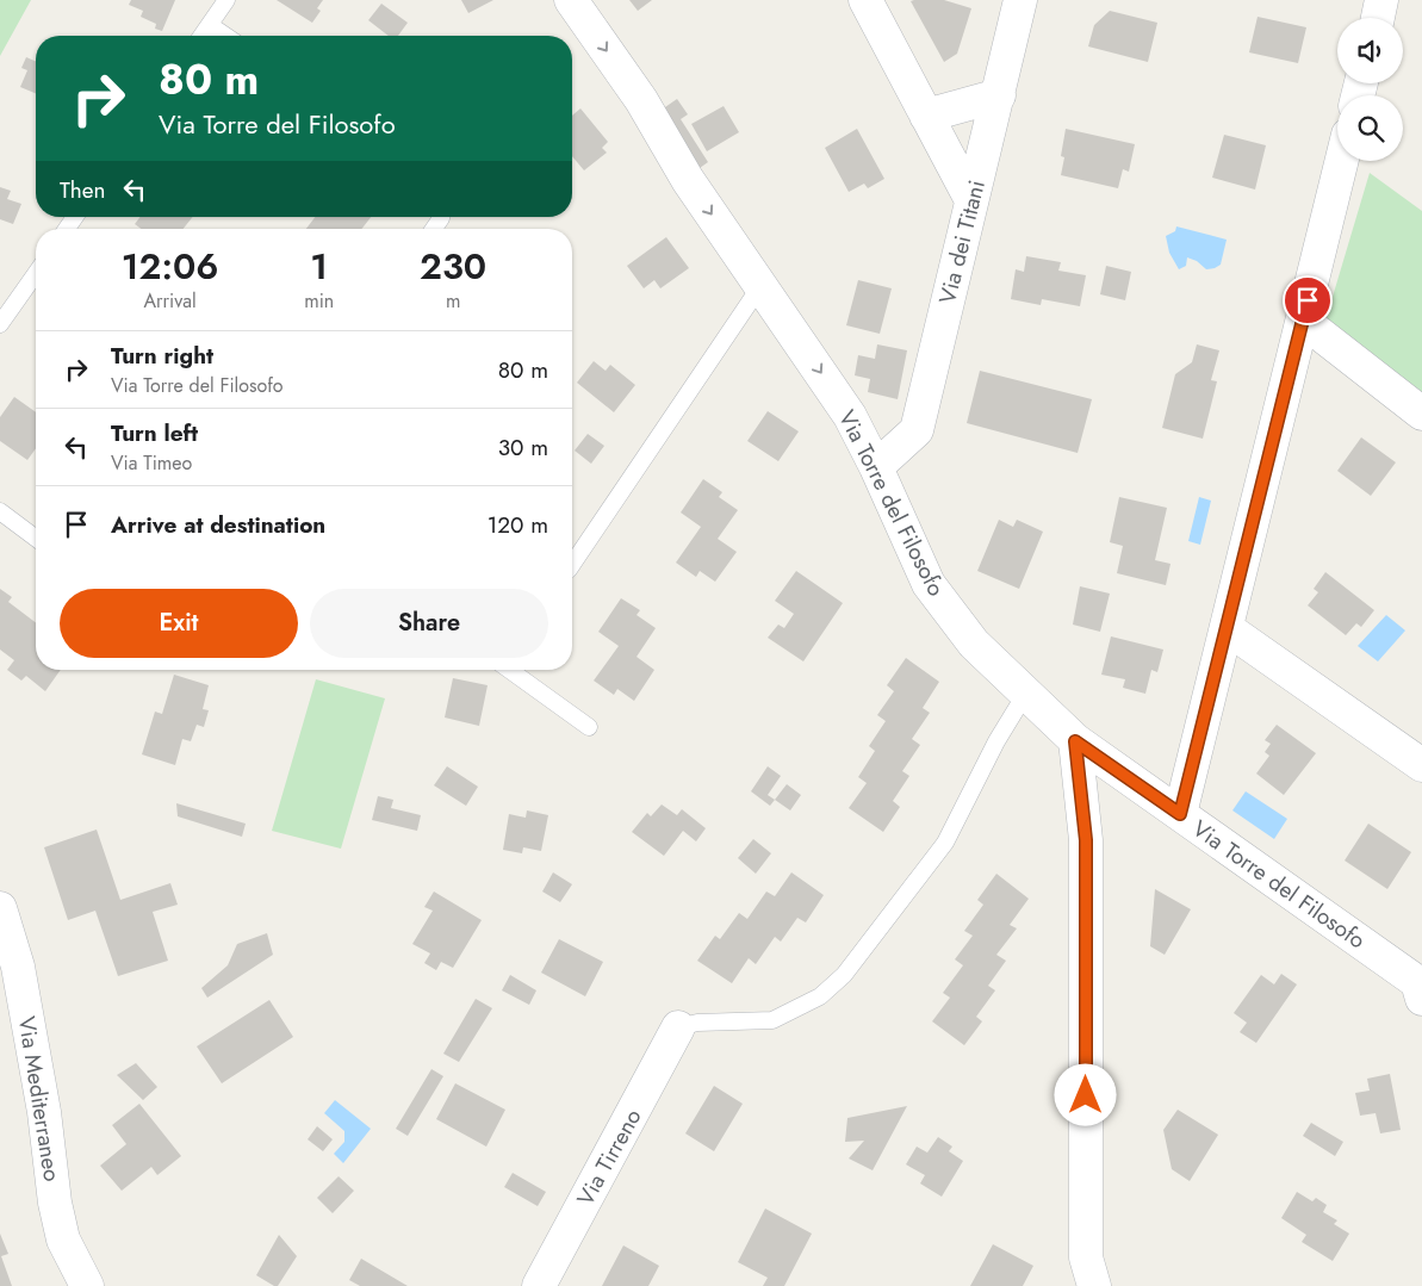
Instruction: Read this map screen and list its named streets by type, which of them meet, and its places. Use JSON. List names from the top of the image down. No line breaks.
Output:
{"streets":{"street":["Via dei Titani","Via Torre del Filosofo","Via Mediterraneo","Via Tirreno"]},"crossings":[["Via dei Titani","Via Torre del Filosofo"]],"page":{"turn":["80 m","Via Torre del Filosofo"],"then":"Then","eta":["12:06","Arrival","1","min","230","m"],"list":[{"name":"Turn right","note":"Via Torre del Filosofo","value":"80 m"},{"name":"Turn left","note":"Via Timeo","value":"30 m"},{"name":"Arrive at destination","value":"120 m"}],"buttons":["Exit","Share"]}}
